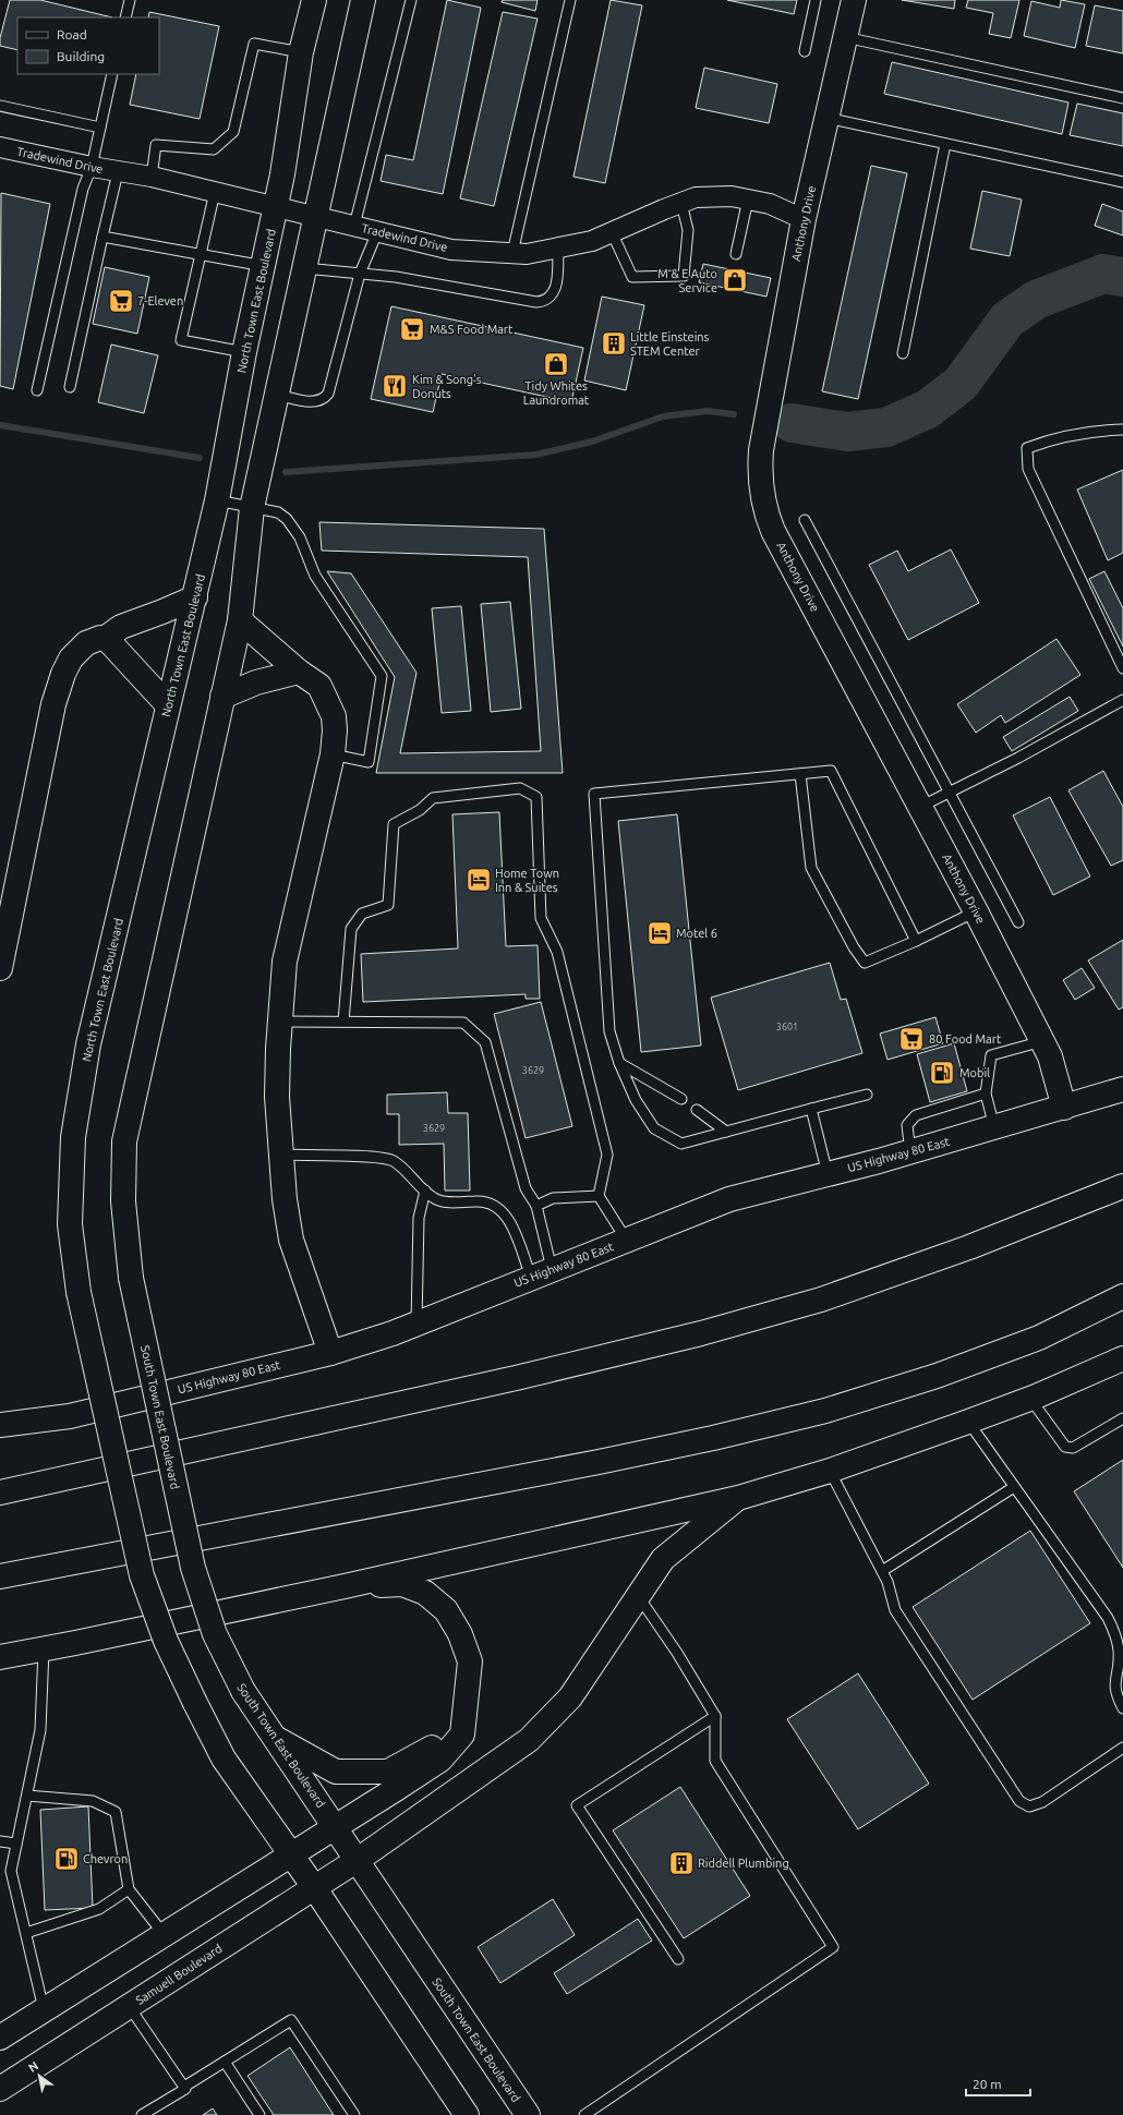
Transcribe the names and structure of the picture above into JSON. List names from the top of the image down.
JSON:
{
  "streets": {
    "main road": [
      "Anthony Drive",
      "North Town East Boulevard",
      "US Highway 80 East",
      "South Town East Boulevard",
      "Samuell Boulevard"
    ],
    "street": ["Tradewind Drive"]
  },
  "crossings": [
    ["Tradewind Drive", "Anthony Drive"],
    ["Tradewind Drive", "North Town East Boulevard"],
    ["Anthony Drive", "US Highway 80 East"],
    ["South Town East Boulevard", "Samuell Boulevard"]
  ],
  "places": {
    "shop": ["M & E Auto Service", "Tidy Whites Laundromat"],
    "supermarket": ["7-Eleven", "M&S Food Mart", "80 Food Mart"],
    "building": ["Little Einsteins STEM Center", "Riddell Plumbing"],
    "restaurant": ["Kim & Song's Donuts"],
    "hotel": ["Home Town Inn & Suites", "Motel 6"],
    "fuel station": ["Mobil", "Chevron"]
  },
  "house_numbers": ["3601", "3629", "3629"],
  "legend": ["Road", "Building"],
  "scale_bar": "20 m",
  "north": "top left"
}
